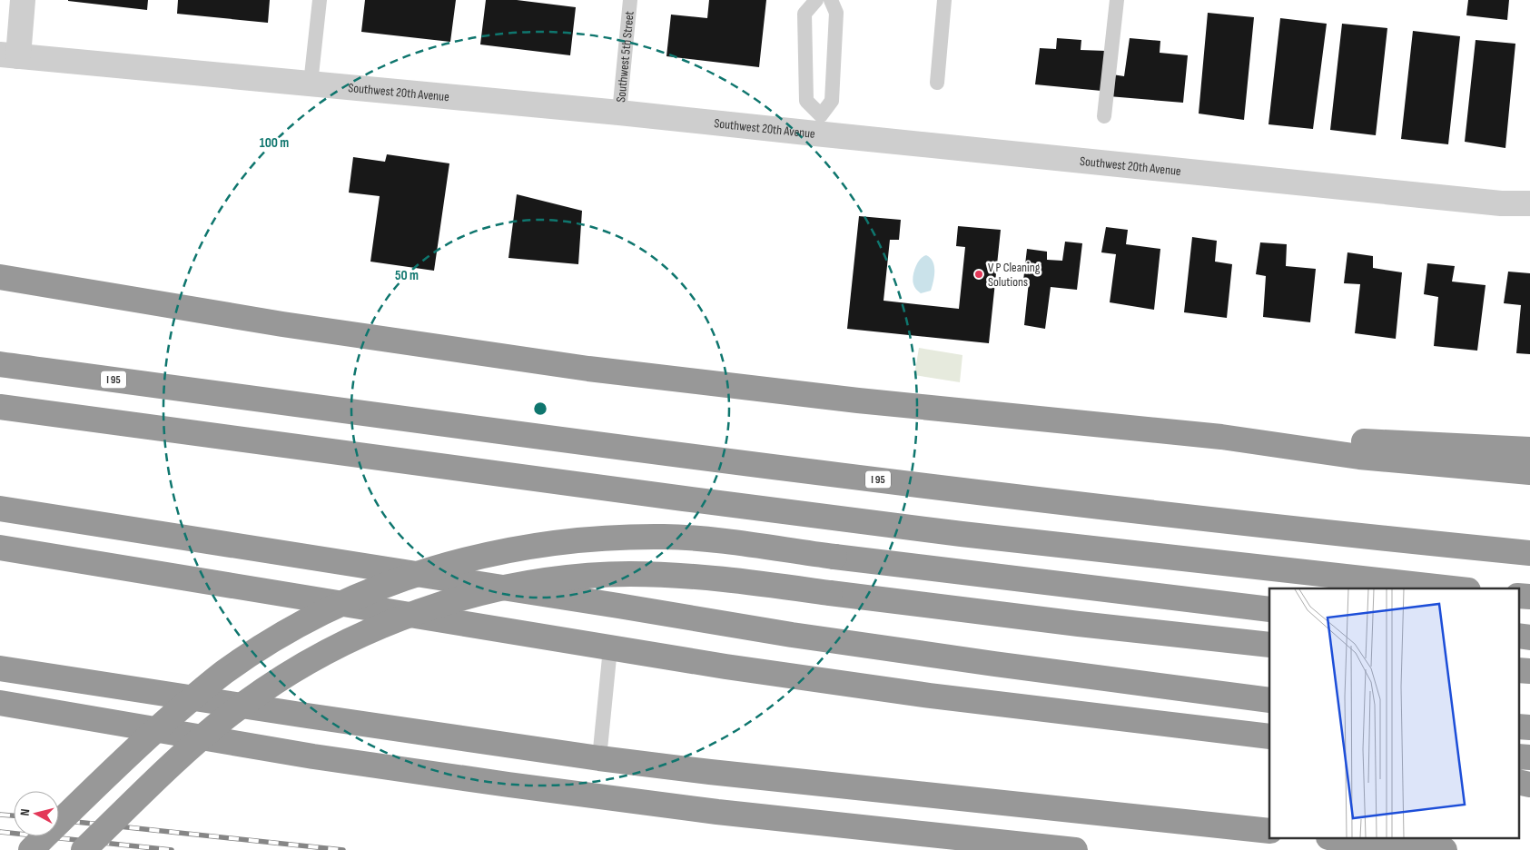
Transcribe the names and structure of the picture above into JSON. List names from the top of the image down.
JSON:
{
  "streets": {
    "highway": ["I 95"],
    "street": ["Southwest 20th Avenue"],
    "lane": ["Southwest 5th Street"]
  },
  "crossings": [
    ["Southwest 5th Street", "Southwest 20th Avenue"]
  ],
  "places": ["V P Cleaning Solutions"],
  "north": "left",
  "rings": ["100 m", "50 m"]
}
